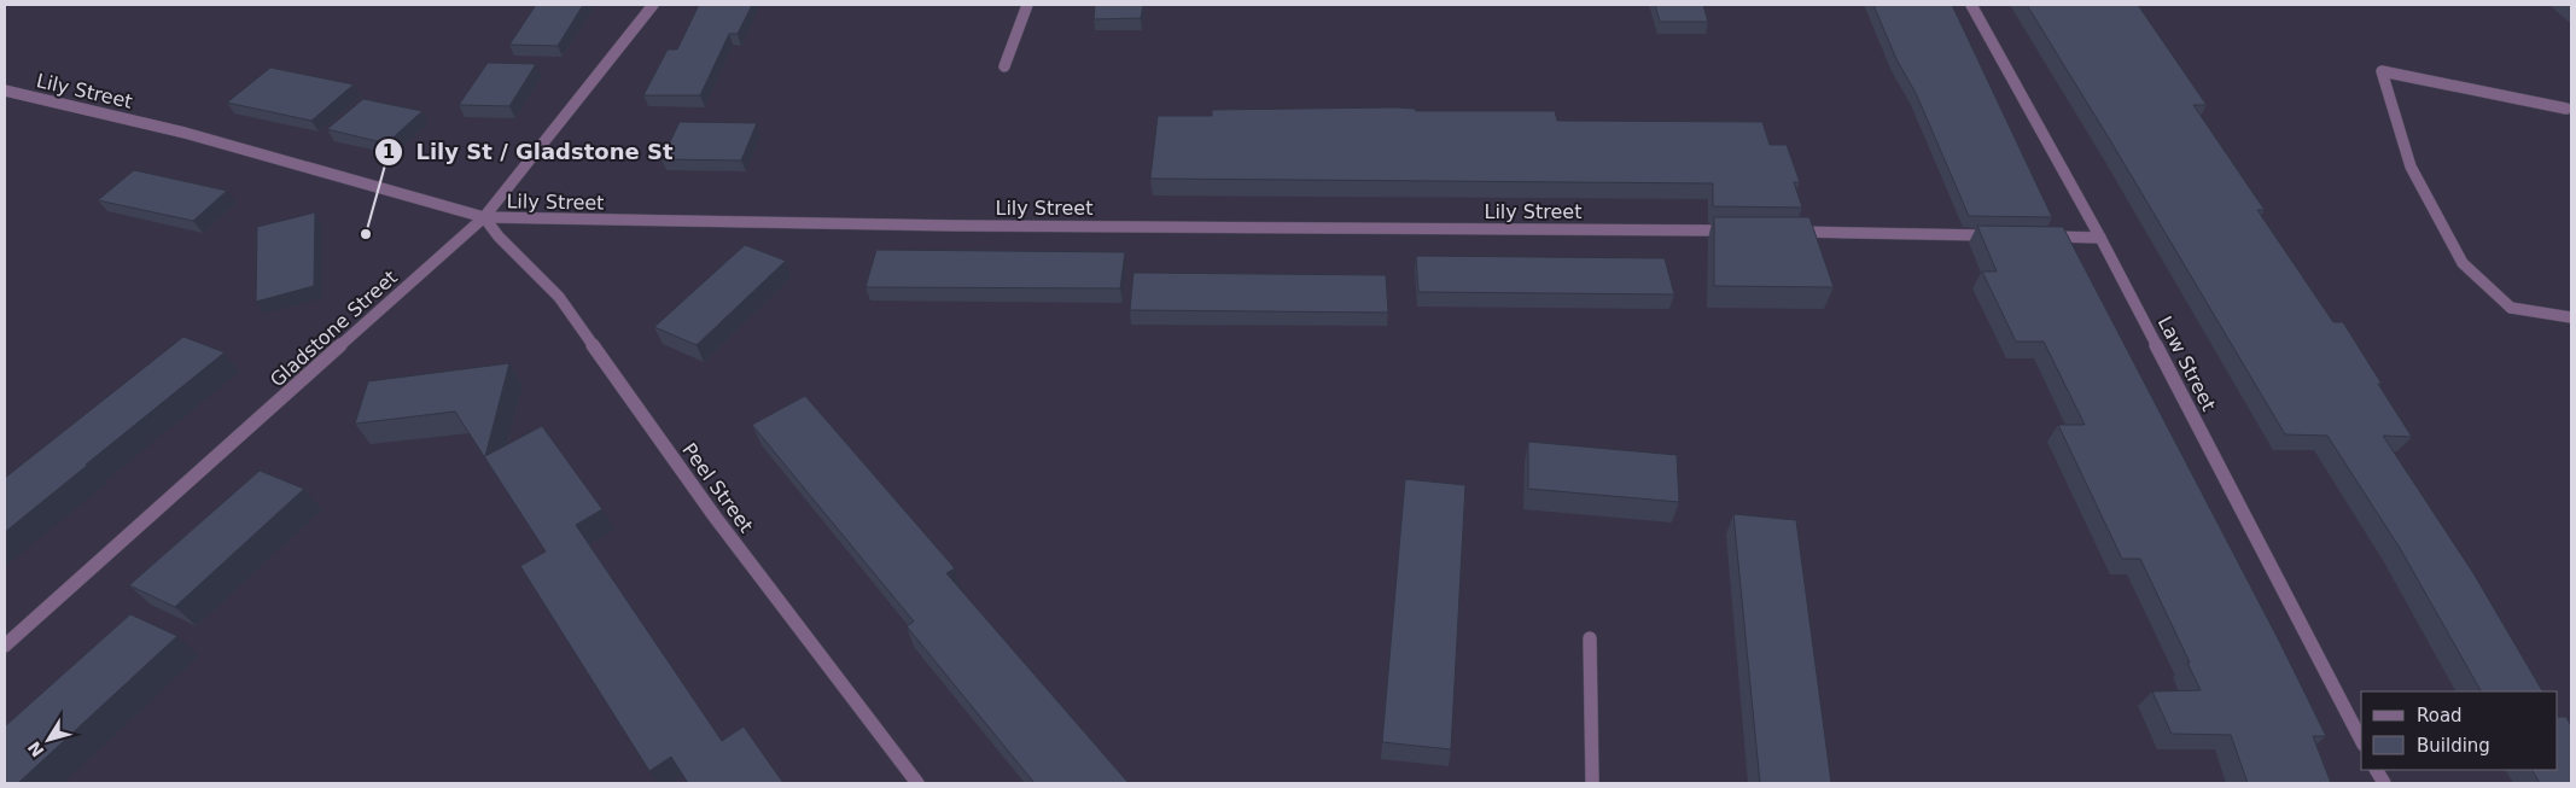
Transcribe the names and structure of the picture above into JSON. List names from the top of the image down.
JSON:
{
  "streets": {
    "street": [
      "Lily Street",
      "Gladstone Street",
      "Law Street",
      "Peel Street"
    ]
  },
  "crossings": [
    ["Lily Street", "Gladstone Street"],
    ["Lily Street", "Peel Street"],
    ["Gladstone Street", "Peel Street"]
  ],
  "places": ["Lily St / Gladstone St"],
  "legend": ["Road", "Building"],
  "north": "bottom left"
}
